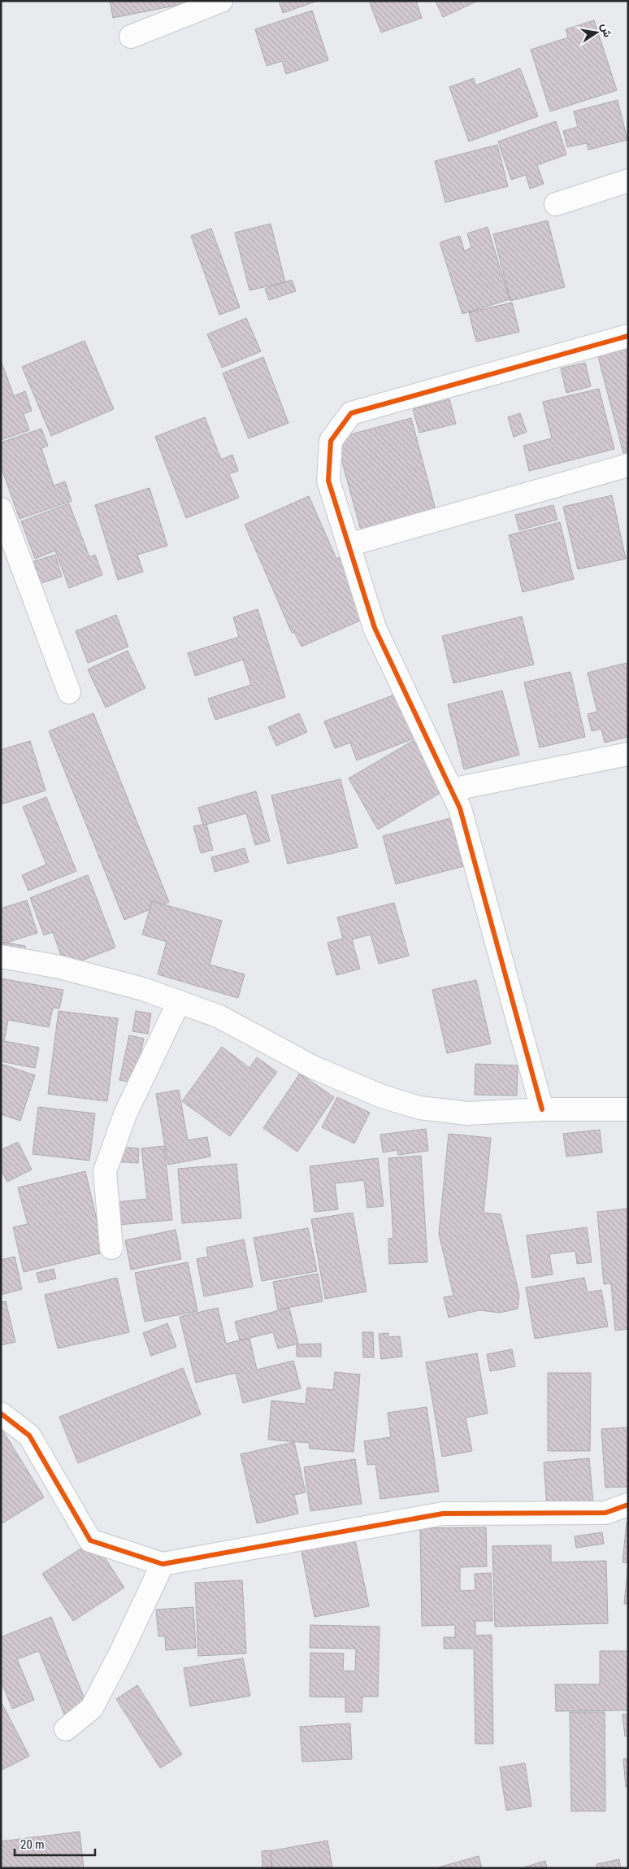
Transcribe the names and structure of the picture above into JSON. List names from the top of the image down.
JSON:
{
  "scale_bar": "20 m",
  "north": "right"
}
